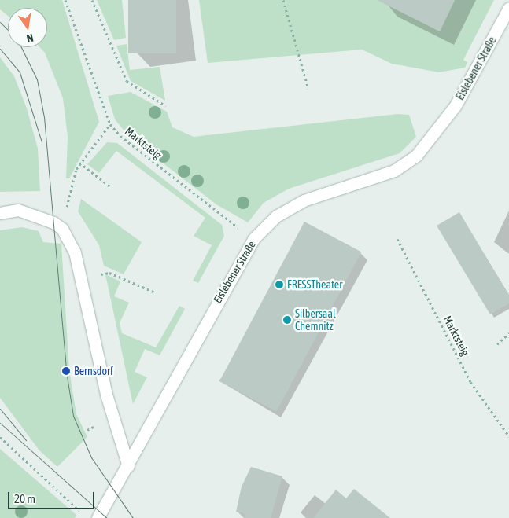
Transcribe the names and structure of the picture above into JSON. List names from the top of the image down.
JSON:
{
  "streets": {
    "street": ["Eislebener Straße"],
    "path": ["Marktsteig"]
  },
  "crossings": [
    ["Eislebener Straße", "Marktsteig"]
  ],
  "places": ["FRESSTheater", "Silbersaal Chemnitz", "Bernsdorf"],
  "scale_bar": "20 m",
  "north": "bottom"
}
